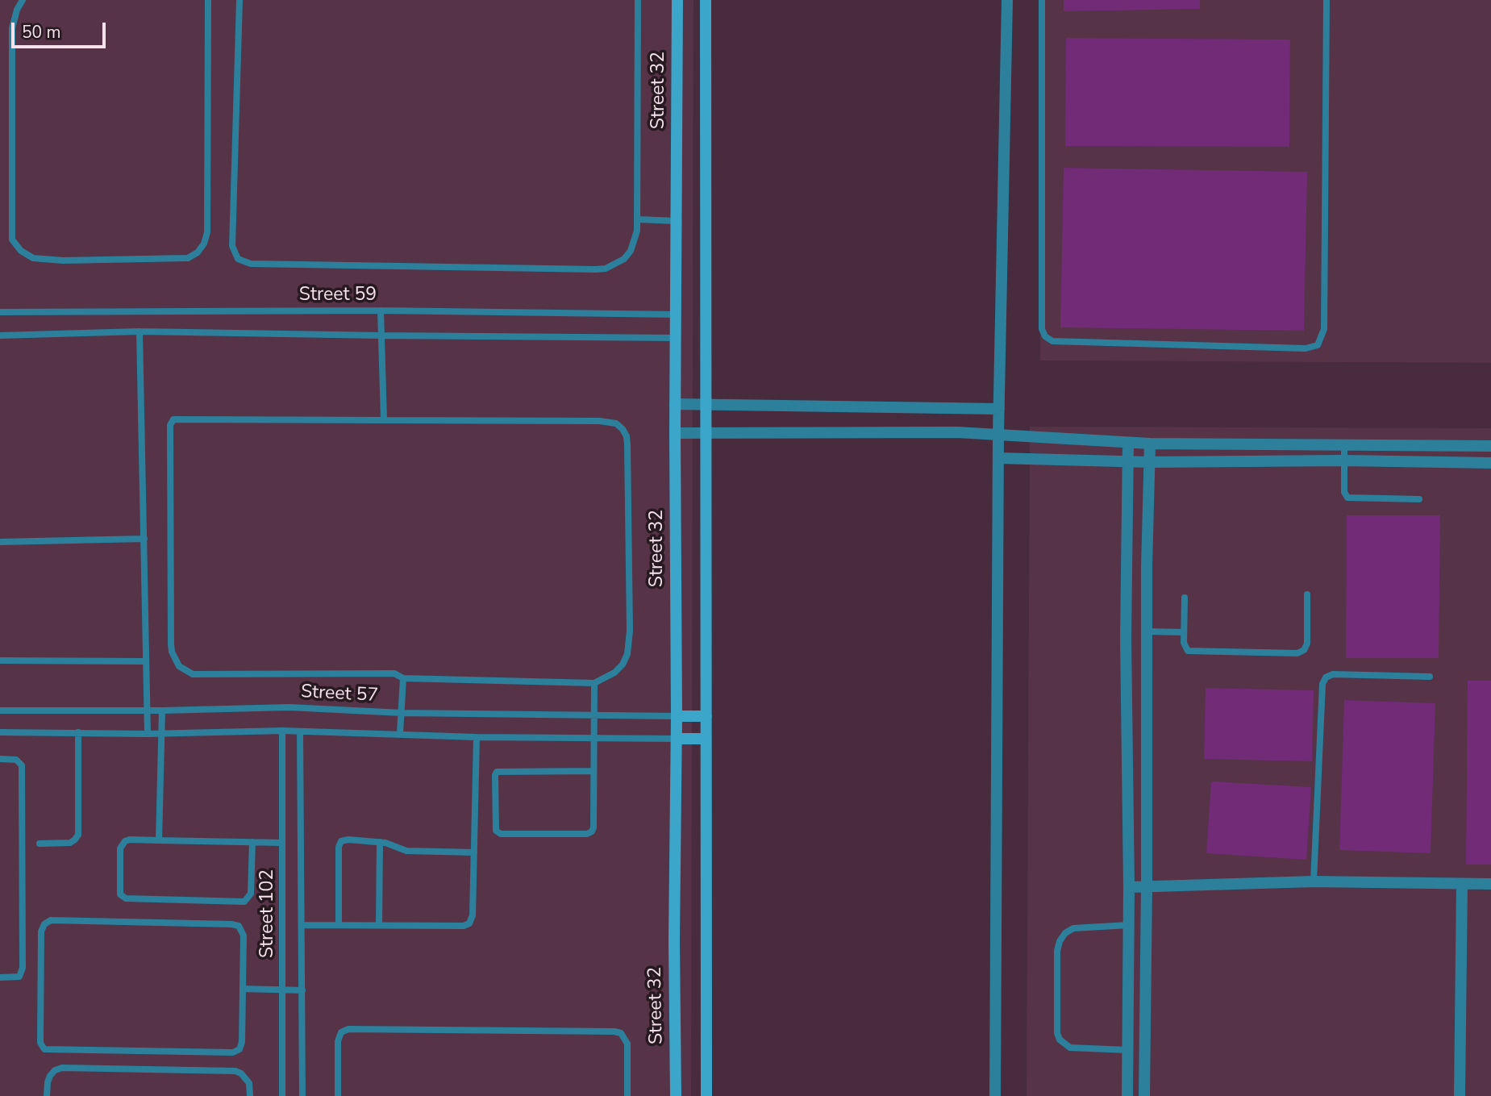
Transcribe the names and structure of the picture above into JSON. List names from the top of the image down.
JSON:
{
  "streets": {
    "main road": ["Street 32"],
    "lane": ["Street 59", "Street 57", "Street 102"]
  },
  "crossings": [
    ["Street 32", "Street 59"],
    ["Street 32", "Street 57"],
    ["Street 57", "Street 102"]
  ],
  "scale_bar": "50 m"
}
